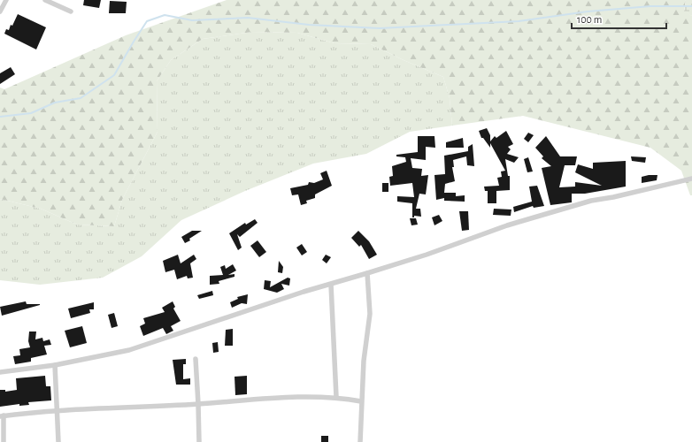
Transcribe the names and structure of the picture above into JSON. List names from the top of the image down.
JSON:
{
  "scale_bar": "100 m"
}
